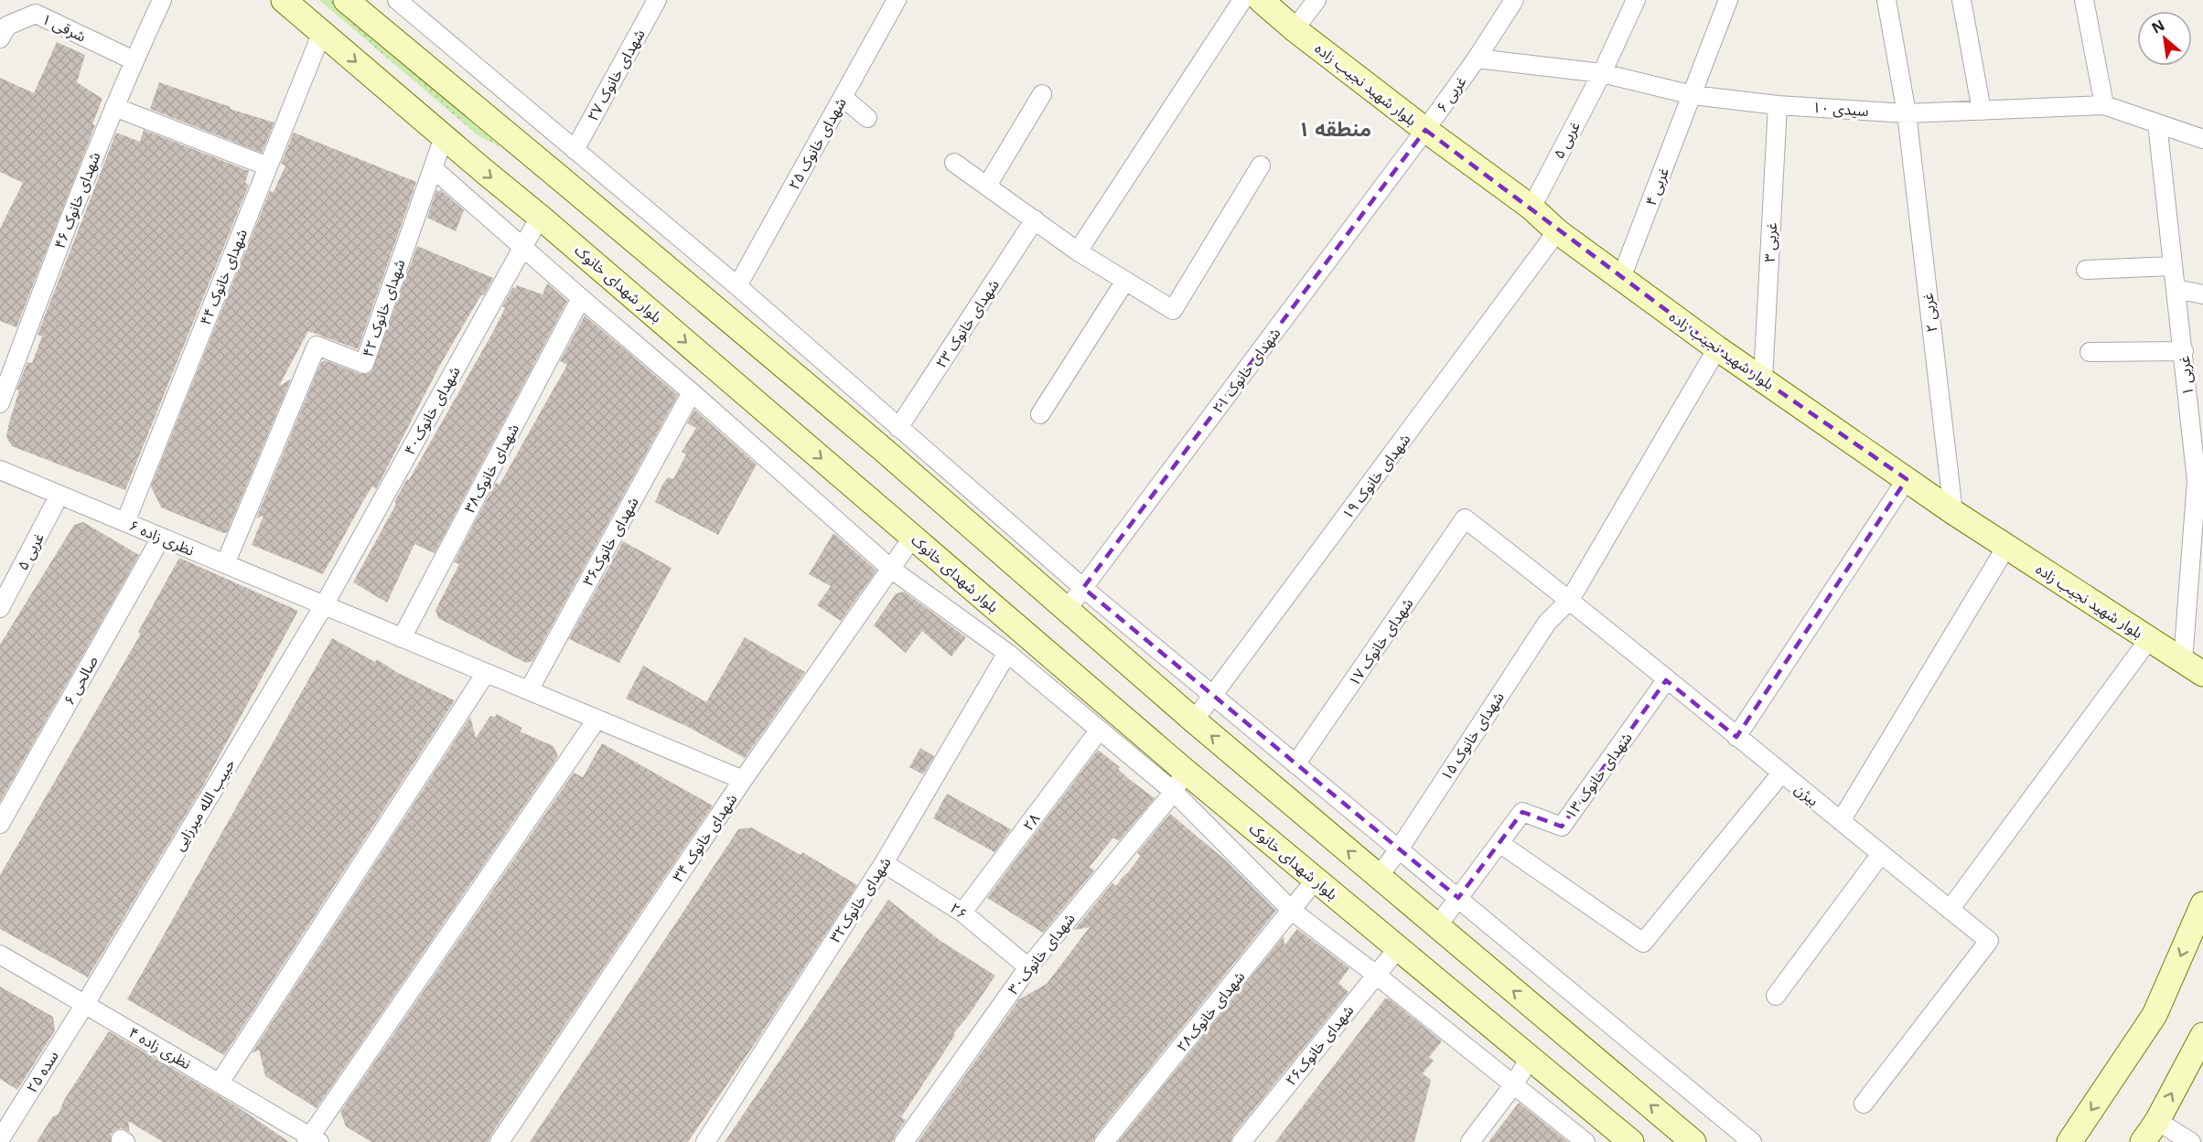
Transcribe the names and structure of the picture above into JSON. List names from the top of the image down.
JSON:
{
  "streets": {
    "main road": ["بلوار شهید نجیب زاده", "بلوار شهدای خانوک"],
    "street": [
      "شرقی ۱",
      "شهدای خانوک ۲۷",
      "غربی ۶",
      "سیدی ۱۰",
      "غربی ۵",
      "شهدای خانوک ۲۵",
      "غربی ۴",
      "۴۶ شهدای خانوک",
      "غربی ۳",
      "۴۴ شهدای خانوک",
      "شهدای خانوک ۴۲",
      "غربی ۲",
      "شهدای خانوک ۲۳",
      "شهدای خانوک ۲۱",
      "غربی ۱",
      "شهدای خانوک۴۰",
      "شهدای خانوک۳۸",
      "شهدای خانوک ۱۹",
      "نظری زاده ۶",
      "شهدای خانوک۳۶",
      "۵ غربی",
      "شهدای خانوک ۱۷",
      "۶ صالحی",
      "شهدای خانوک ۱۵",
      "شهدای خانوک ۱۳",
      "بیژن",
      "حبیب الله میرزایی",
      "۲۸",
      "۳۴ شهدای خانوک",
      "شهدای خانوک۳۲",
      "۲۶",
      "شهدای خانوک۳۰",
      "شهدای خانوک۲۸",
      "شهدای خانوک۲۶",
      "نظری زاده ۴",
      "سده ۲۵"
    ]
  },
  "crossings": [
    ["شرقی ۱", "۴۶ شهدای خانوک"],
    ["بلوار شهید نجیب زاده", "غربی ۶"],
    ["بلوار شهید نجیب زاده", "غربی ۵"],
    ["بلوار شهید نجیب زاده", "غربی ۴"],
    ["بلوار شهید نجیب زاده", "غربی ۳"],
    ["بلوار شهید نجیب زاده", "غربی ۲"],
    ["بلوار شهید نجیب زاده", "شهدای خانوک ۲۱"],
    ["بلوار شهید نجیب زاده", "غربی ۱"],
    ["بلوار شهید نجیب زاده", "شهدای خانوک ۱۹"],
    ["بلوار شهید نجیب زاده", "شهدای خانوک ۱۵"],
    ["غربی ۶", "سیدی ۱۰"],
    ["غربی ۶", "شهدای خانوک ۲۱"],
    ["سیدی ۱۰", "غربی ۵"],
    ["سیدی ۱۰", "غربی ۴"],
    ["سیدی ۱۰", "غربی ۳"],
    ["سیدی ۱۰", "غربی ۲"],
    ["سیدی ۱۰", "غربی ۱"],
    ["۴۴ شهدای خانوک", "بلوار شهدای خانوک"],
    ["۴۴ شهدای خانوک", "نظری زاده ۶"],
    ["بلوار شهدای خانوک", "شهدای خانوک ۴۲"],
    ["بلوار شهدای خانوک", "شهدای خانوک۴۰"],
    ["بلوار شهدای خانوک", "۳۴ شهدای خانوک"],
    ["بلوار شهدای خانوک", "شهدای خانوک۳۰"],
    ["بلوار شهدای خانوک", "شهدای خانوک۲۸"],
    ["بلوار شهدای خانوک", "شهدای خانوک۲۶"],
    ["شهدای خانوک ۴۲", "نظری زاده ۶"],
    ["شهدای خانوک۴۰", "نظری زاده ۶"],
    ["شهدای خانوک۴۰", "حبیب الله میرزایی"],
    ["شهدای خانوک۳۸", "نظری زاده ۶"],
    ["نظری زاده ۶", "شهدای خانوک۳۶"],
    ["نظری زاده ۶", "۵ غربی"],
    ["نظری زاده ۶", "۶ صالحی"],
    ["نظری زاده ۶", "حبیب الله میرزایی"],
    ["نظری زاده ۶", "۳۴ شهدای خانوک"],
    ["شهدای خانوک ۱۷", "بیژن"],
    ["شهدای خانوک ۱۵", "بیژن"],
    ["شهدای خانوک ۱۳", "بیژن"],
    ["حبیب الله میرزایی", "نظری زاده ۴"],
    ["حبیب الله میرزایی", "سده ۲۵"],
    ["۲۸", "۲۶"],
    ["شهدای خانوک۳۲", "۲۶"],
    ["۲۶", "شهدای خانوک۳۰"],
    ["نظری زاده ۴", "سده ۲۵"]
  ],
  "districts": ["منطقه ۱"],
  "north": "top left"
}
